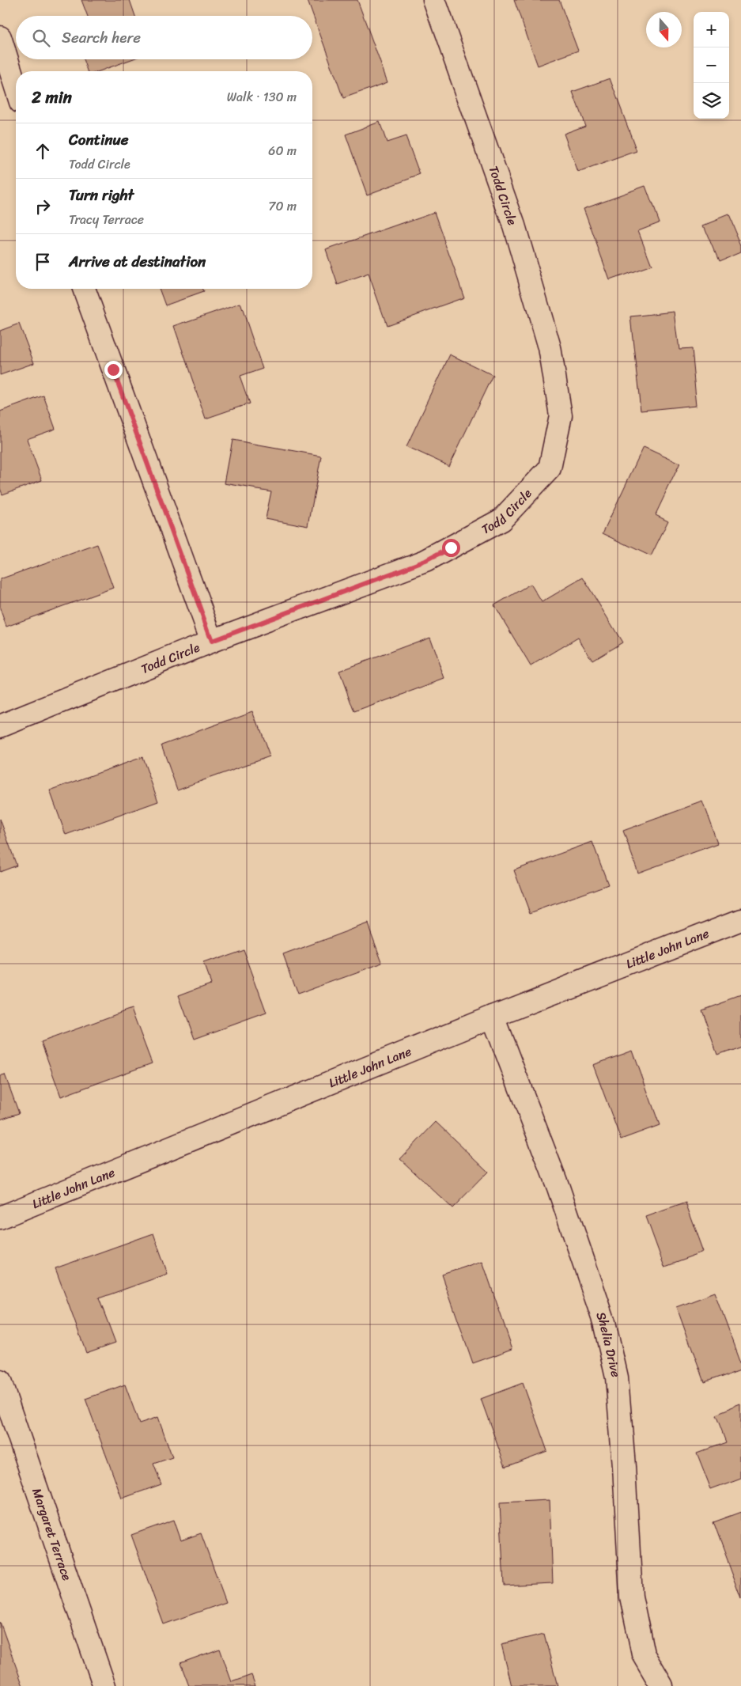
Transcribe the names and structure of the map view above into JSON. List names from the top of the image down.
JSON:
{
  "streets": {
    "street": [
      "Todd Circle",
      "Little John Lane",
      "Shelia Drive",
      "Margaret Terrace"
    ]
  },
  "crossings": [
    ["Little John Lane", "Shelia Drive"]
  ],
  "north": "bottom",
  "page": {
    "map_buttons": ["+", "−"],
    "search": "Search here",
    "heading": ["2 min", "Walk · 130 m"],
    "list": [
      ["Continue", "Todd Circle", "60 m"],
      ["Turn right", "Tracy Terrace", "70 m"],
      "Arrive at destination"
    ]
  }
}
